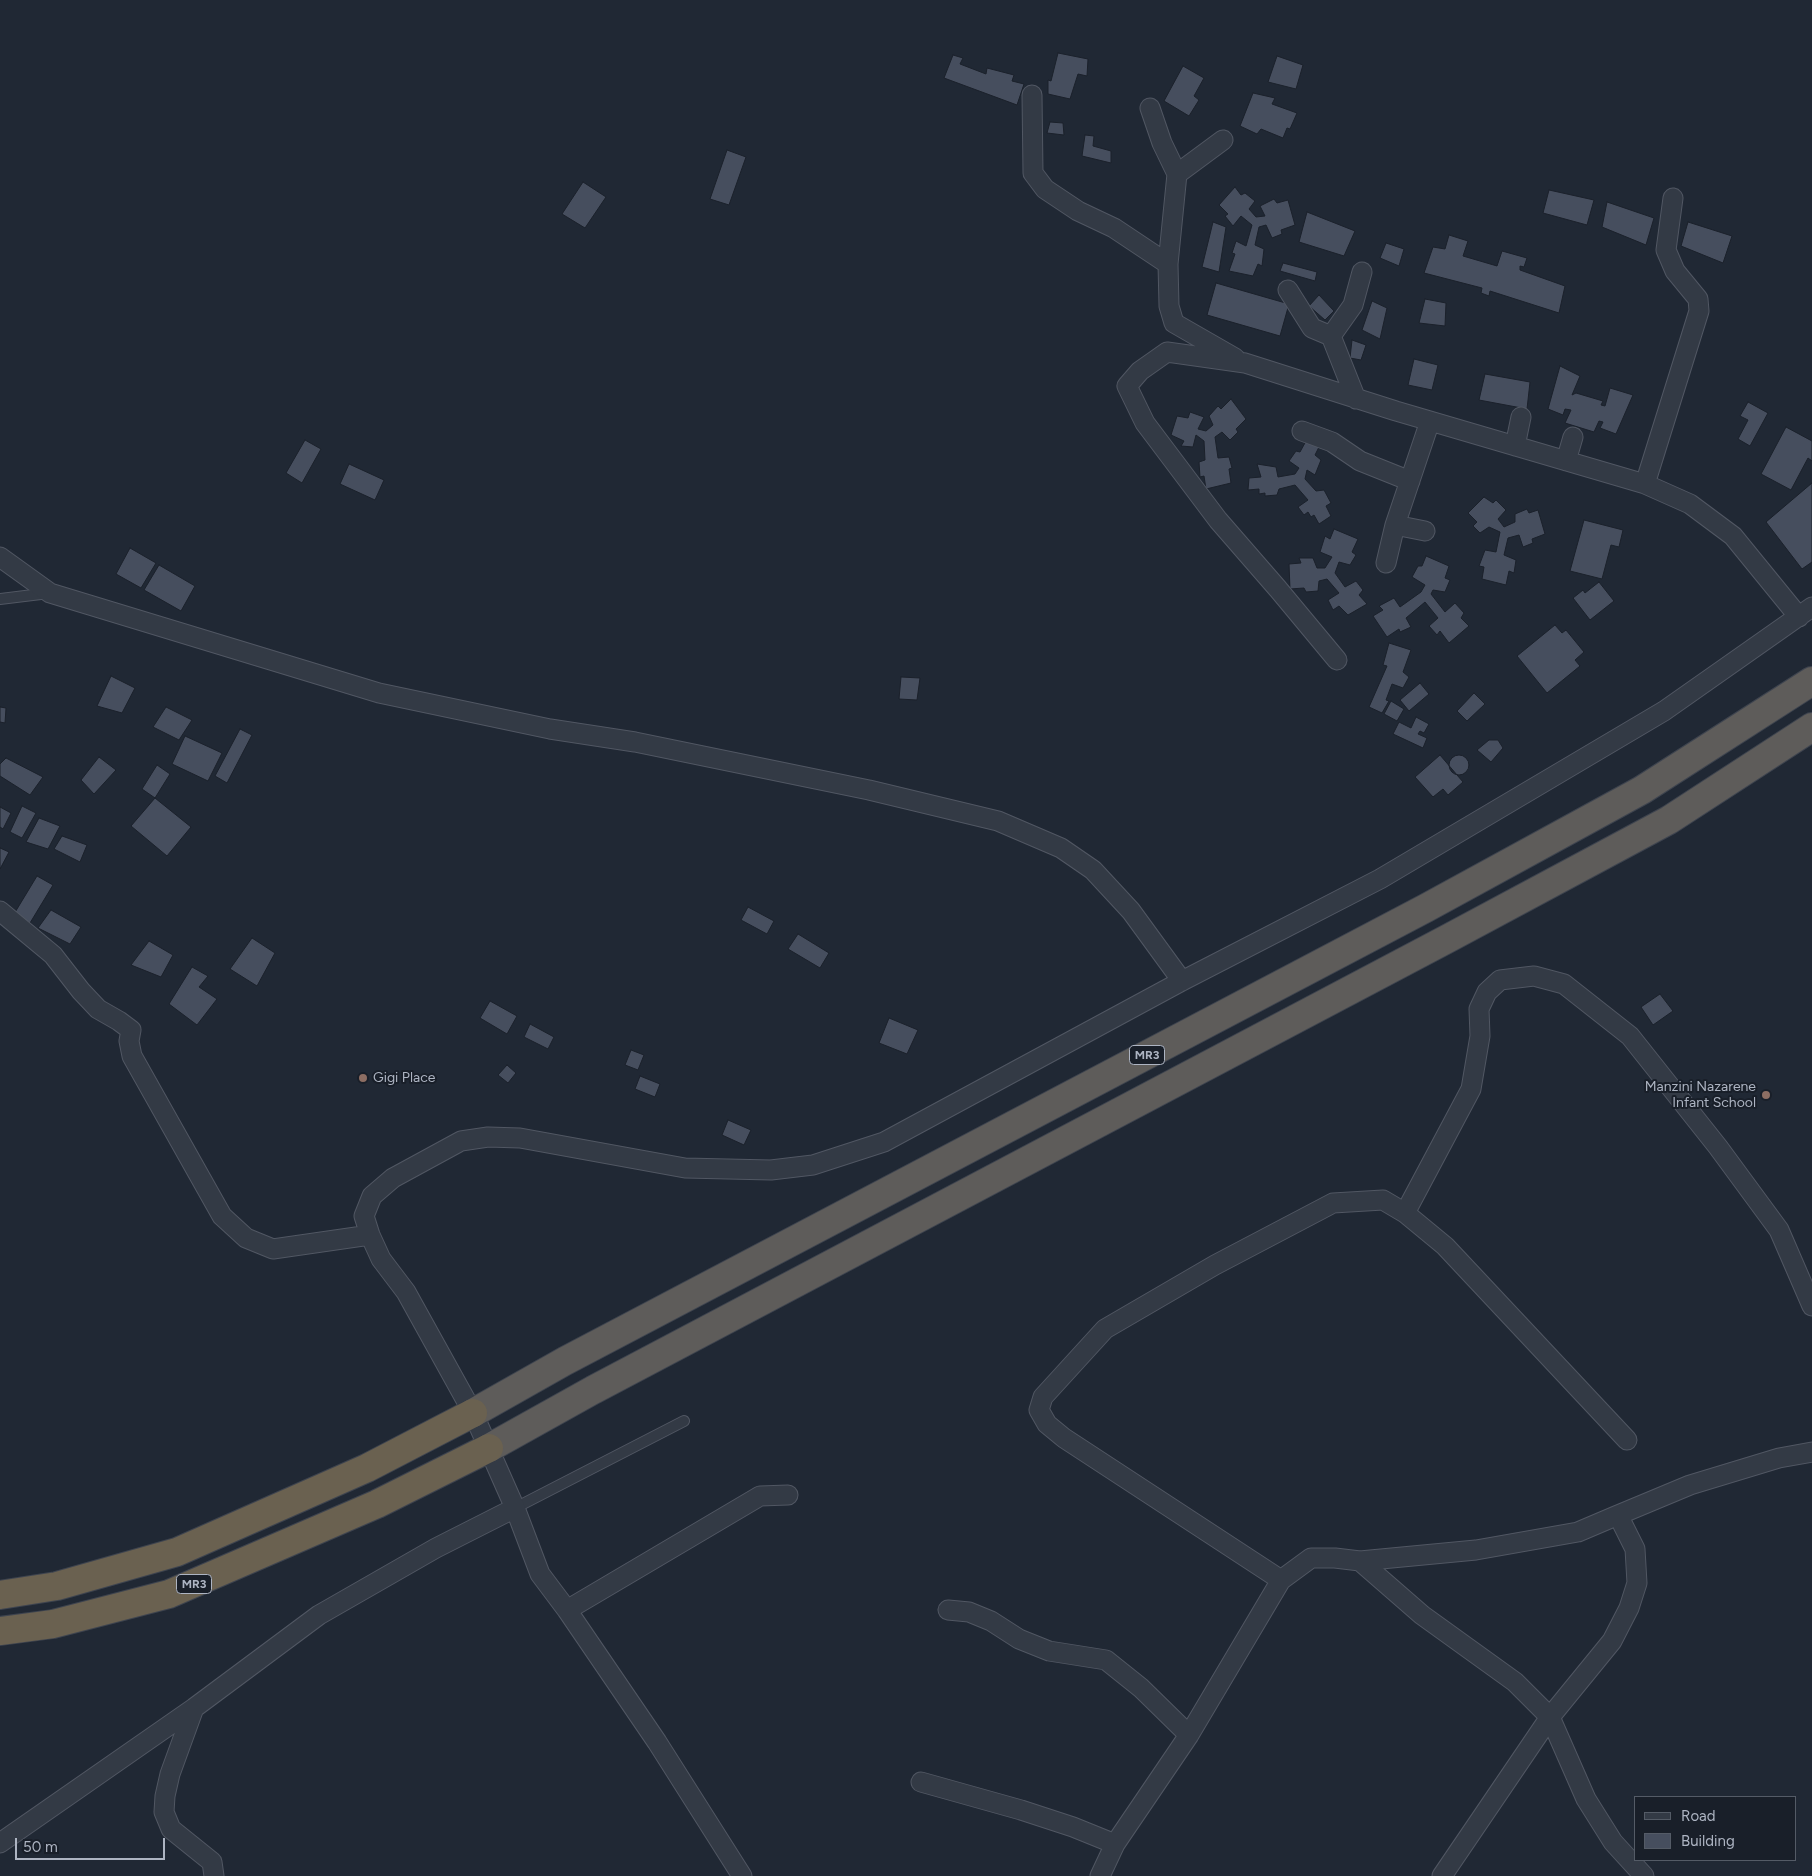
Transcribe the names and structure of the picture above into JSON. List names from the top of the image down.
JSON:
{
  "streets": {
    "highway": ["MR3"]
  },
  "places": ["Gigi Place", "Manzini Nazarene Infant School"],
  "legend": ["Road", "Building"],
  "scale_bar": "50 m"
}
